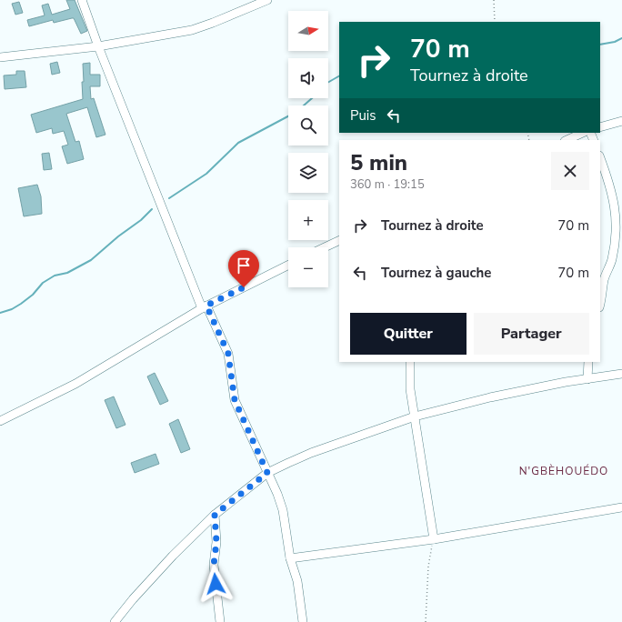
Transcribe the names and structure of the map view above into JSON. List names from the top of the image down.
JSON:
{
  "districts": ["N'GBÈHOUÉDO"],
  "north": "right",
  "page": {
    "map_buttons": ["+", "−"],
    "turn": ["70 m", "Tournez à droite"],
    "then": "Puis",
    "heading": ["5 min", "360 m · 19:15"],
    "list": [
      {
        "name": "Tournez à droite",
        "value": "70 m"
      },
      {
        "name": "Tournez à gauche",
        "value": "70 m"
      }
    ],
    "buttons": ["Quitter", "Partager"]
  }
}
